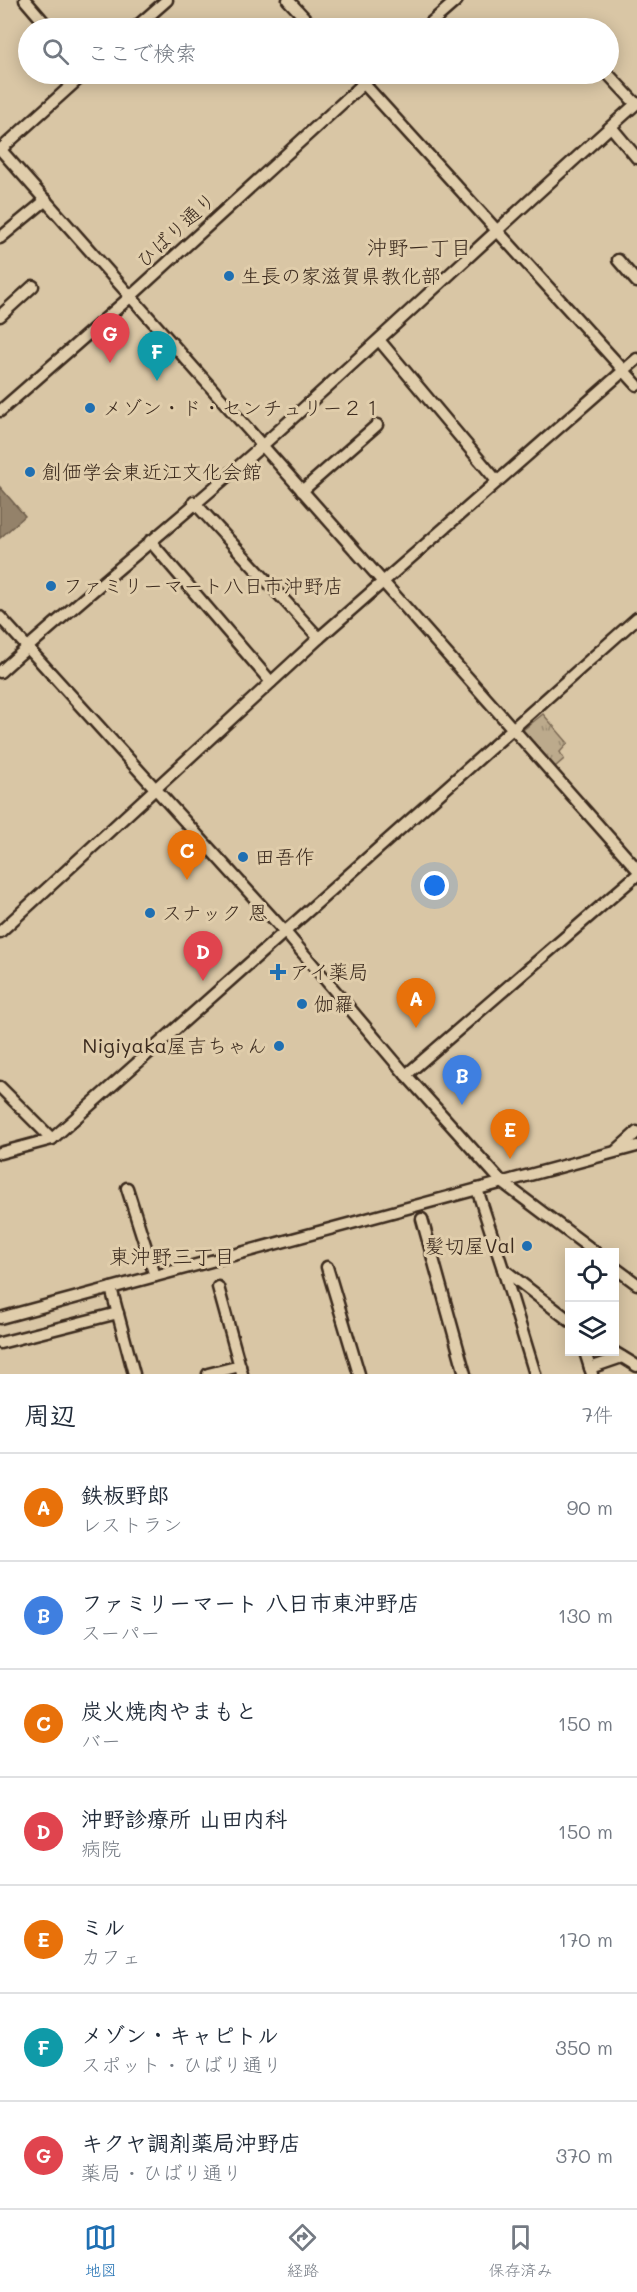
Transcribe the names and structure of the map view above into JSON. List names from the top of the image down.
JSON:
{
  "streets": {
    "street": ["ひばり通り"]
  },
  "districts": ["沖野一丁目", "東沖野三丁目"],
  "places": {
    "other": [
      "生長の家滋賀県教化部",
      "メゾン・ド・センチュリー２１",
      "創価学会東近江文化会館",
      "ファミリーマート八日市沖野店",
      "田吾作",
      "スナック 恩",
      "伽羅",
      "Nigiyaka屋吉ちゃん",
      "髪切屋Val"
    ],
    "health": ["アイ薬局"]
  },
  "page": {
    "search": "ここで検索",
    "pins": [
      "G",
      "F",
      "C",
      "D",
      "A",
      "B",
      "E"
    ],
    "heading": ["周辺", "7件"],
    "list": [
      {
        "mark": "A",
        "name": "鉄板野郎",
        "note": "レストラン",
        "value": "90 m"
      },
      {
        "mark": "B",
        "name": "ファミリーマート 八日市東沖野店",
        "note": "スーパー",
        "value": "130 m"
      },
      {
        "mark": "C",
        "name": "炭火焼肉やまもと",
        "note": "バー",
        "value": "150 m"
      },
      {
        "mark": "D",
        "name": "沖野診療所 山田内科",
        "note": "病院",
        "value": "150 m"
      },
      {
        "mark": "E",
        "name": "ミル",
        "note": "カフェ",
        "value": "170 m"
      },
      {
        "mark": "F",
        "name": "メゾン・キャピトル",
        "note": "スポット · ひばり通り",
        "value": "350 m"
      },
      {
        "mark": "G",
        "name": "キクヤ調剤薬局沖野店",
        "note": "薬局 · ひばり通り",
        "value": "370 m"
      }
    ],
    "nav": ["地図", "経路", "保存済み"]
  }
}
